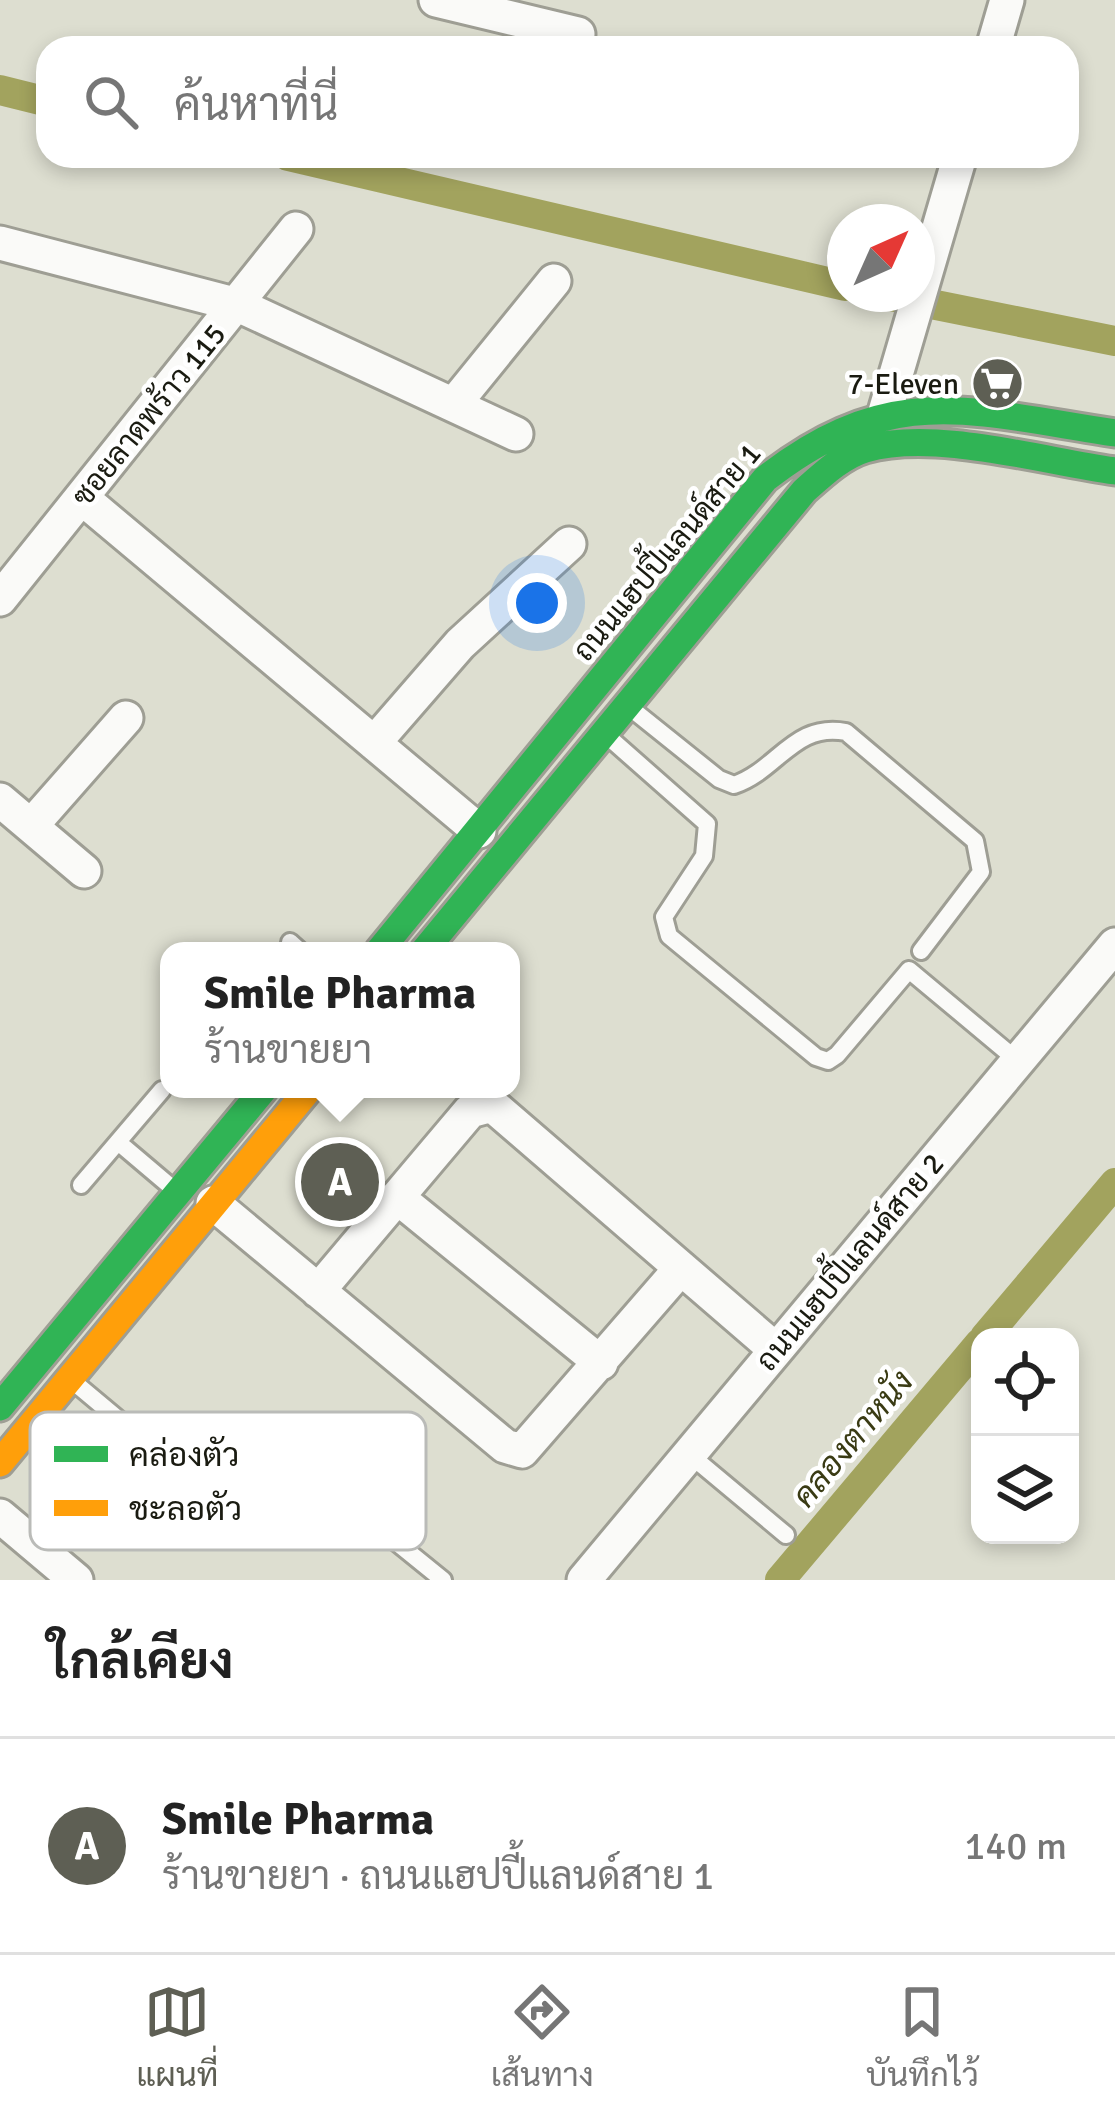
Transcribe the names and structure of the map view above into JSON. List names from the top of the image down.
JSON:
{
  "streets": {
    "street": ["ซอยลาดพร้าว 115", "ถนนแฮปปี้แลนด์สาย 1", "ถนนแฮปปี้แลนด์สาย 2"]
  },
  "water": ["คลองตาหนัง"],
  "places": {
    "supermarket": ["7-Eleven"]
  },
  "legend": ["คล่องตัว", "ชะลอตัว"],
  "north": "top right",
  "page": {
    "search": "ค้นหาที่นี่",
    "popup": ["Smile Pharma", "ร้านขายยา"],
    "pins": "A",
    "heading": "ใกล้เคียง",
    "list": [
      {
        "mark": "A",
        "name": "Smile Pharma",
        "note": "ร้านขายยา · ถนนแฮปปี้แลนด์สาย 1",
        "value": "140 m"
      }
    ],
    "nav": ["แผนที่", "เส้นทาง", "บันทึกไว้"]
  }
}
